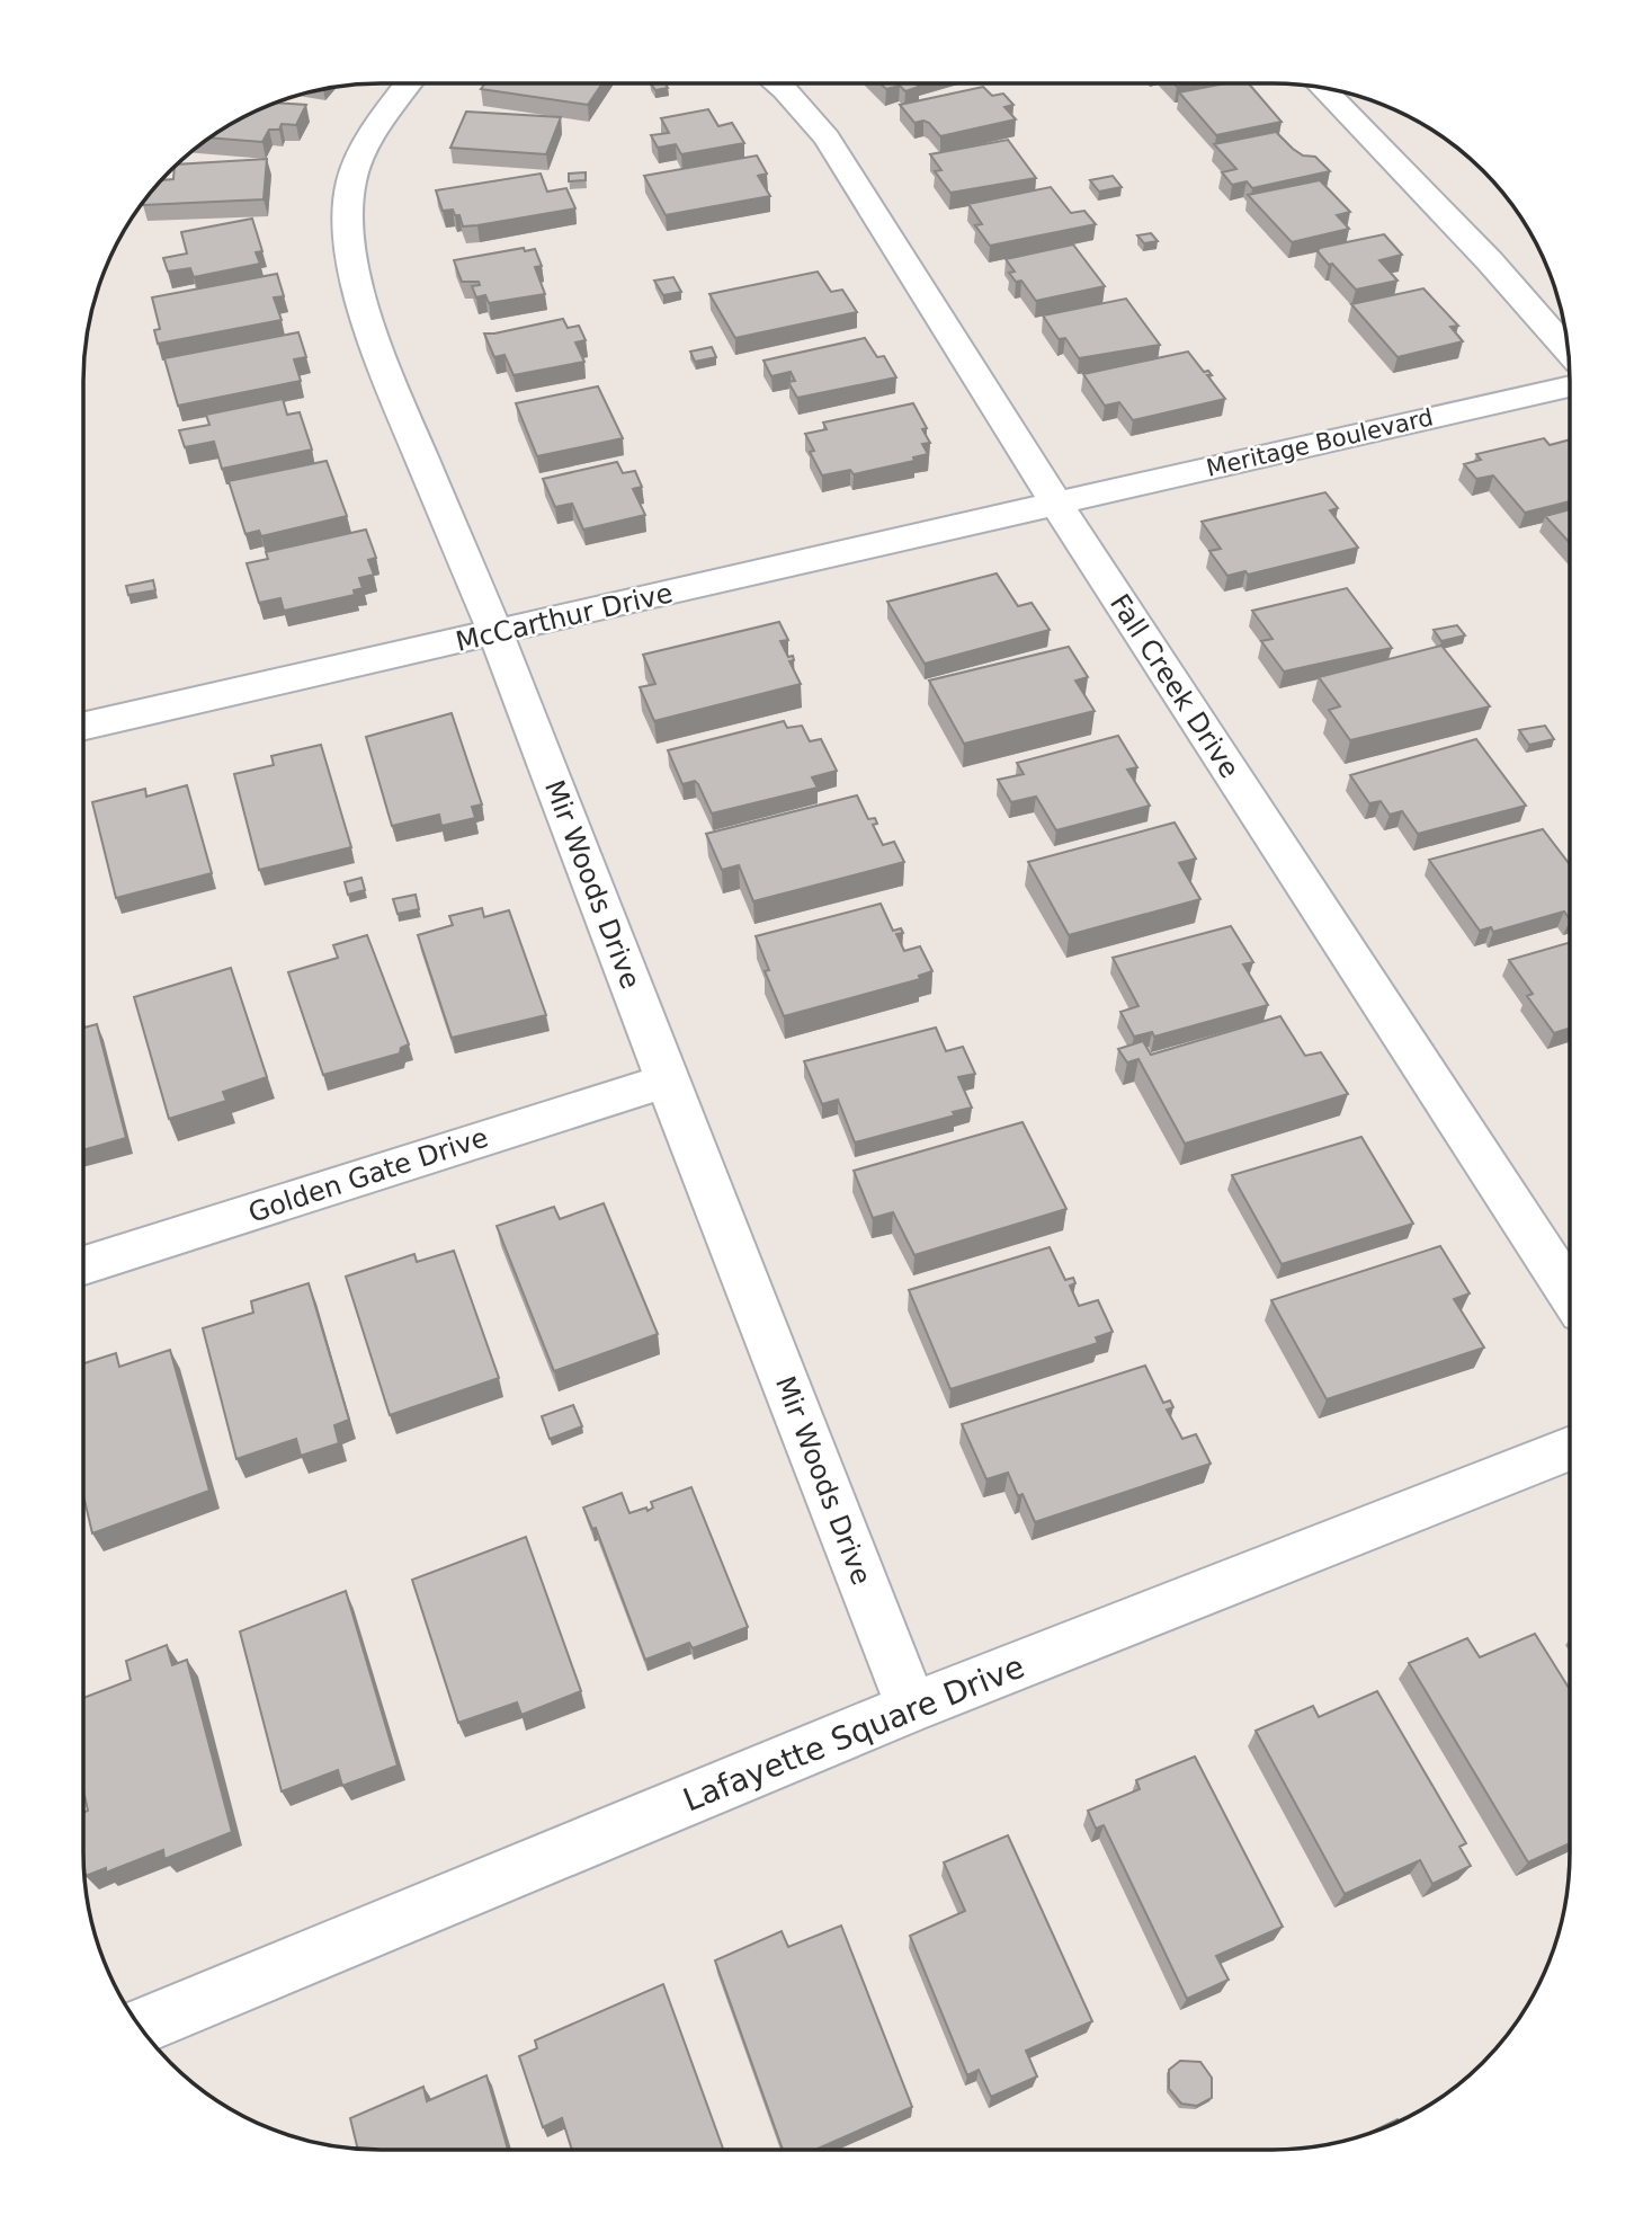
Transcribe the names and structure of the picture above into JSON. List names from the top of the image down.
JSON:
{
  "streets": {
    "street": [
      "Meritage Boulevard",
      "McCarthur Drive",
      "Fall Creek Drive",
      "Mir Woods Drive",
      "Golden Gate Drive",
      "Lafayette Square Drive"
    ]
  },
  "crossings": [
    ["Meritage Boulevard", "McCarthur Drive"],
    ["Meritage Boulevard", "Fall Creek Drive"],
    ["McCarthur Drive", "Fall Creek Drive"],
    ["McCarthur Drive", "Mir Woods Drive"],
    ["Mir Woods Drive", "Golden Gate Drive"],
    ["Mir Woods Drive", "Lafayette Square Drive"]
  ]
}
